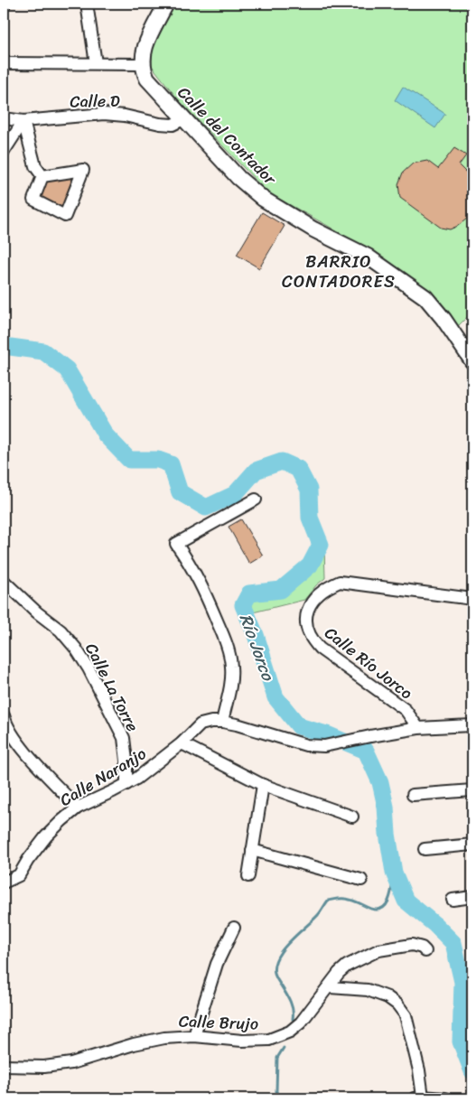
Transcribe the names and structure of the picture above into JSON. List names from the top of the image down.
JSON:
{
  "streets": {
    "street": [
      "Calle D",
      "Calle del Contador",
      "Calle Río Jorco",
      "Calle La Torre",
      "Calle Naranjo",
      "Calle Brujo"
    ]
  },
  "crossings": [
    ["Calle D", "Calle del Contador"],
    ["Calle Río Jorco", "Calle Naranjo"],
    ["Calle La Torre", "Calle Naranjo"]
  ],
  "districts": ["BARRIO CONTADORES"],
  "water": ["Río Jorco"]
}
